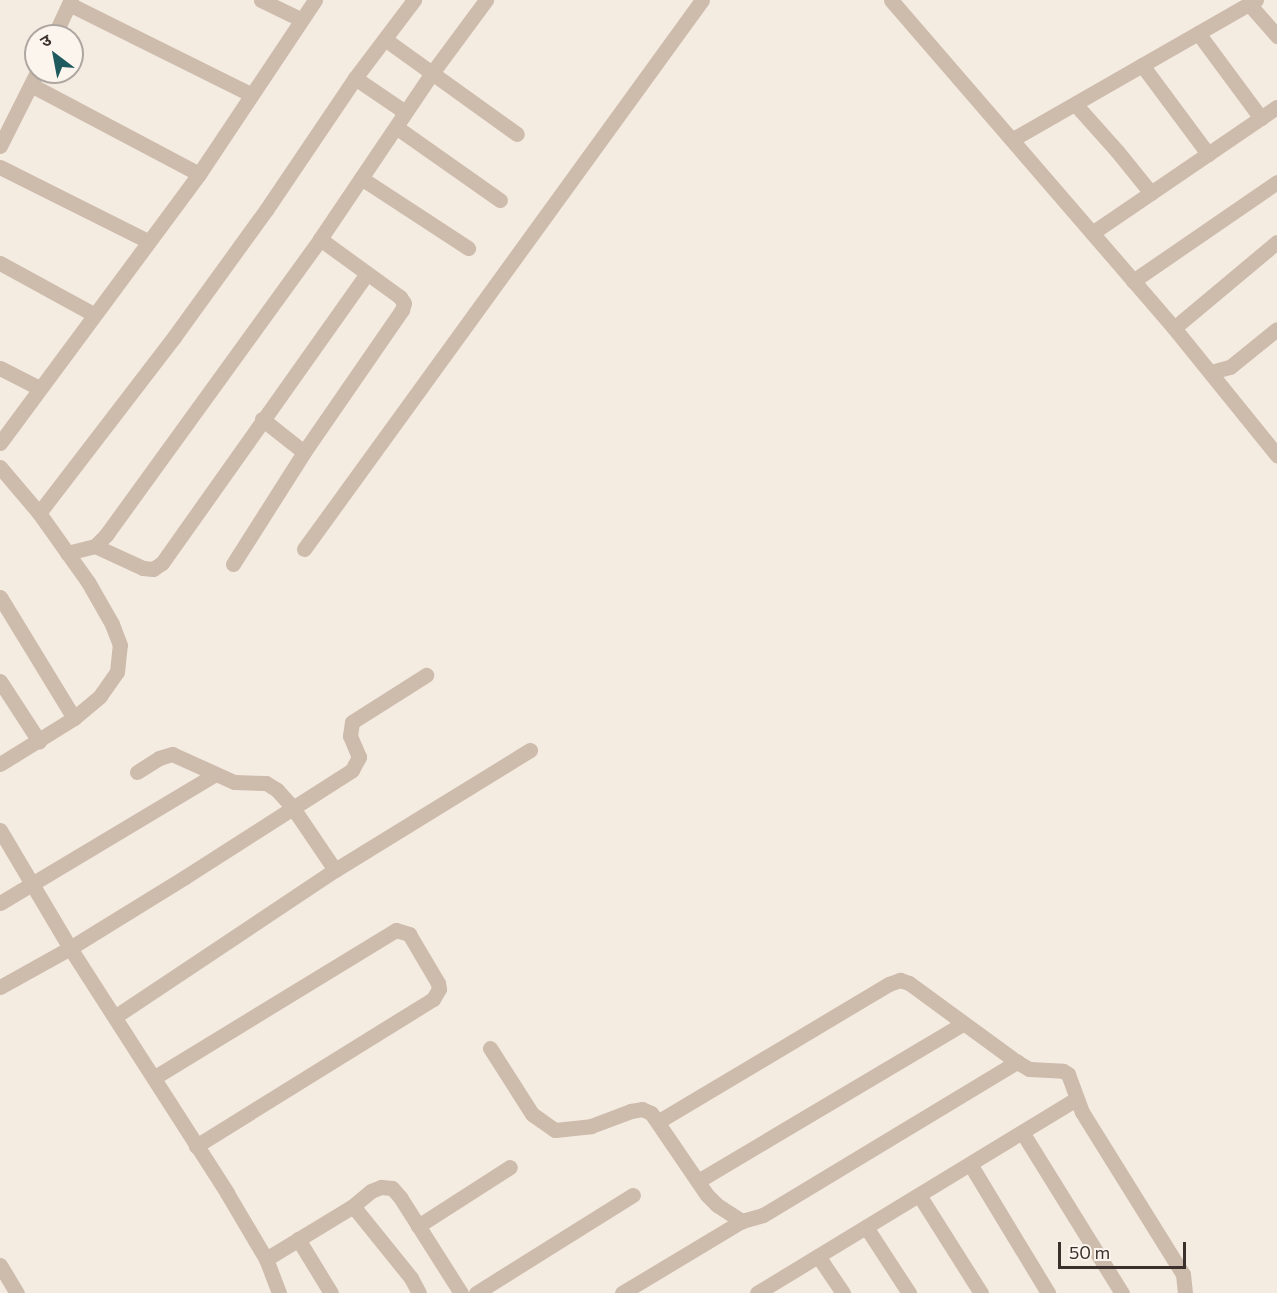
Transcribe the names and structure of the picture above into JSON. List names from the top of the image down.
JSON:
{
  "scale_bar": "50 m",
  "north": "top left"
}
